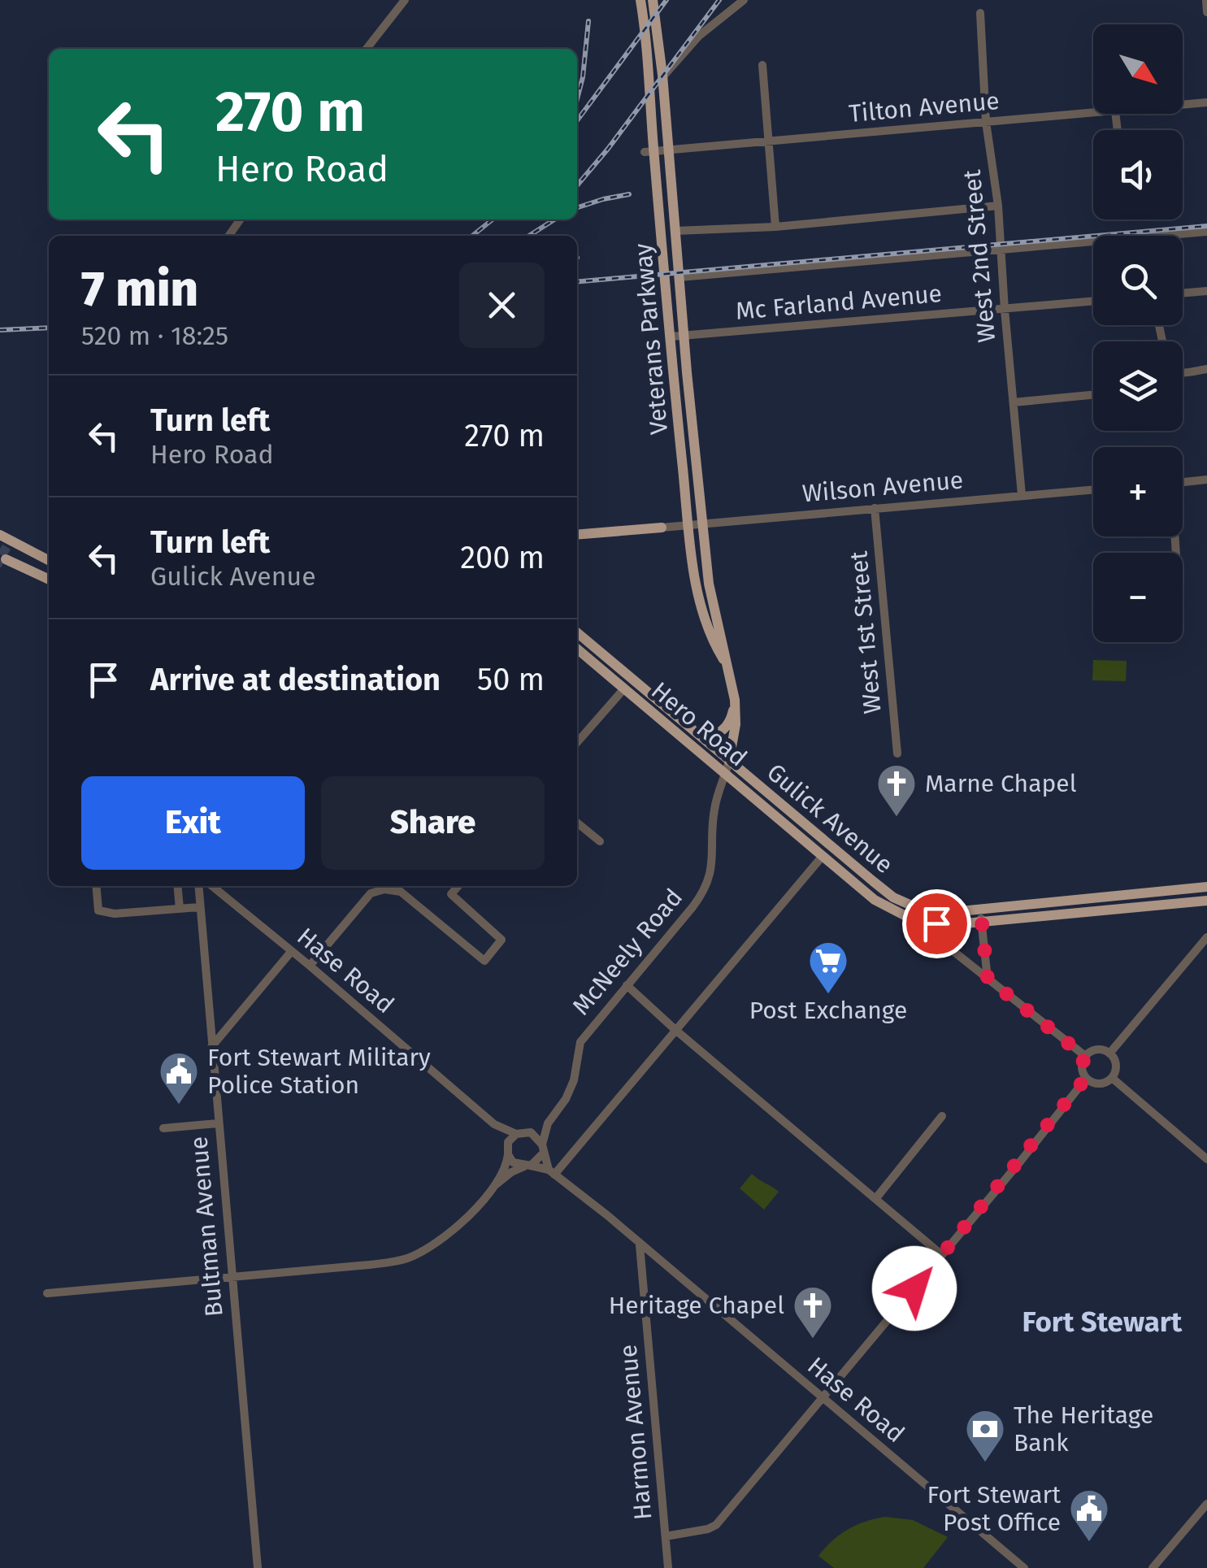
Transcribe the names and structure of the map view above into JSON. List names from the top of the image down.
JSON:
{
  "streets": {
    "main road": ["Veterans Parkway", "Hero Road", "Gulick Avenue"],
    "street": [
      "Tilton Avenue",
      "West 2nd Street",
      "Mc Farland Avenue",
      "Wilson Avenue",
      "West 1st Street",
      "McNeely Road",
      "Hase Road",
      "Bultman Avenue",
      "Harmon Avenue"
    ]
  },
  "crossings": [
    ["Tilton Avenue", "West 2nd Street"],
    ["Tilton Avenue", "Veterans Parkway"],
    ["West 2nd Street", "Mc Farland Avenue"],
    ["West 2nd Street", "Wilson Avenue"],
    ["Mc Farland Avenue", "Veterans Parkway"],
    ["Veterans Parkway", "Wilson Avenue"],
    ["Wilson Avenue", "West 1st Street"],
    ["Hero Road", "Gulick Avenue"],
    ["Hero Road", "McNeely Road"],
    ["Gulick Avenue", "McNeely Road"],
    ["Hase Road", "Harmon Avenue"]
  ],
  "districts": ["Fort Stewart"],
  "places": {
    "church": ["Marne Chapel", "Heritage Chapel"],
    "supermarket": ["Post Exchange"],
    "public building": ["Fort Stewart Military Police Station", "Fort Stewart Post Office"],
    "bank": ["The Heritage Bank"]
  },
  "north": "bottom right",
  "page": {
    "map_buttons": ["+", "−"],
    "turn": ["270 m", "Hero Road"],
    "heading": ["7 min", "520 m · 18:25"],
    "list": [
      {
        "name": "Turn left",
        "note": "Hero Road",
        "value": "270 m"
      },
      {
        "name": "Turn left",
        "note": "Gulick Avenue",
        "value": "200 m"
      },
      {
        "name": "Arrive at destination",
        "value": "50 m"
      }
    ],
    "buttons": ["Exit", "Share"]
  }
}
